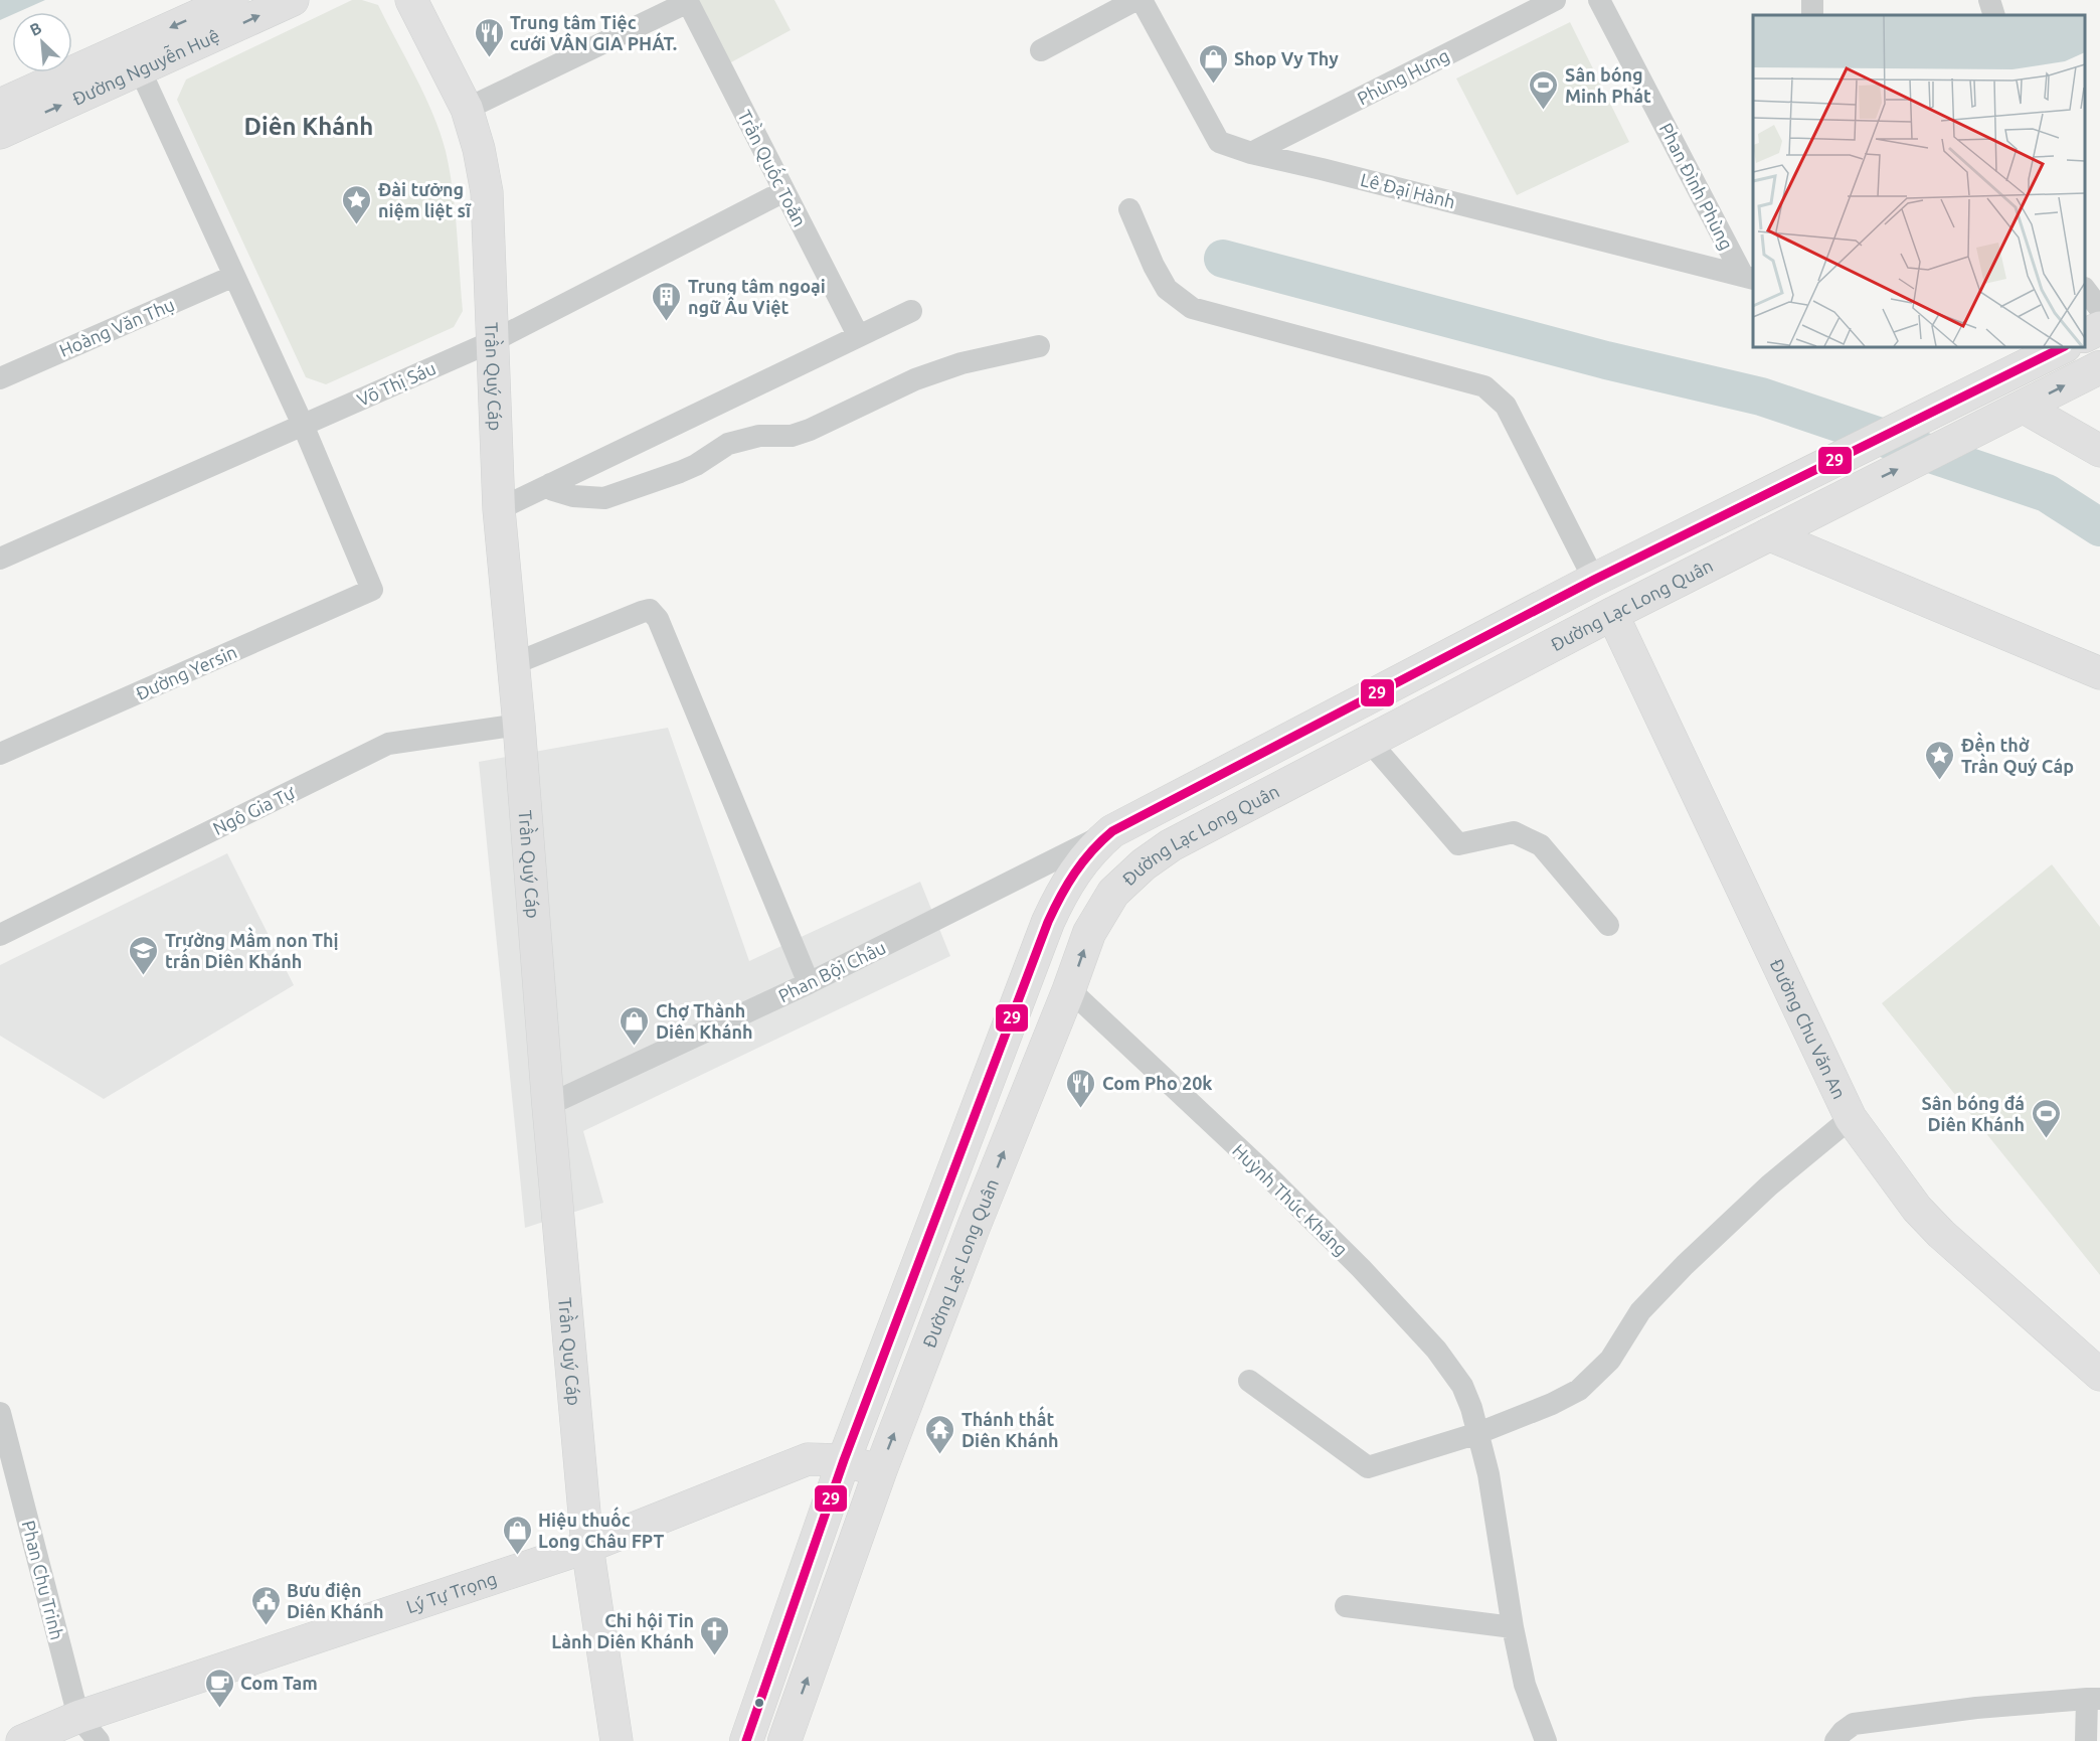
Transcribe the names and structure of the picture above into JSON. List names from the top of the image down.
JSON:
{
  "streets": {
    "main road": ["Đường Lạc Long Quân"],
    "street": [
      "Đường Nguyễn Huệ",
      "Phùng Hưng",
      "Trần Quốc Toản",
      "Phan Đình Phùng",
      "Lê Đại Hành",
      "Hoàng Văn Thụ",
      "Trần Quý Cáp",
      "Võ Thị Sáu",
      "Đường Yersin",
      "Ngô Gia Tự",
      "Phan Bội Châu",
      "Đường Chu Văn An",
      "Huỳnh Thúc Kháng",
      "Phan Chu Trinh",
      "Lý Tự Trọng"
    ]
  },
  "crossings": [
    ["Phùng Hưng", "Lê Đại Hành"],
    ["Trần Quốc Toản", "Võ Thị Sáu"],
    ["Phan Đình Phùng", "Lê Đại Hành"],
    ["Trần Quý Cáp", "Võ Thị Sáu"],
    ["Trần Quý Cáp", "Ngô Gia Tự"],
    ["Trần Quý Cáp", "Phan Bội Châu"],
    ["Trần Quý Cáp", "Lý Tự Trọng"],
    ["Võ Thị Sáu", "Đường Yersin"],
    ["Đường Lạc Long Quân", "Phan Bội Châu"],
    ["Đường Lạc Long Quân", "Đường Chu Văn An"],
    ["Đường Lạc Long Quân", "Huỳnh Thúc Kháng"],
    ["Đường Lạc Long Quân", "Lý Tự Trọng"],
    ["Phan Chu Trinh", "Lý Tự Trọng"]
  ],
  "districts": ["Diên Khánh"],
  "places": {
    "restaurant": ["Trung tâm Tiệc cưới VÂN GIA PHÁT.", "Com Pho 20k"],
    "shop": ["Shop Vy Thy", "Chợ Thành Diên Khánh", "Hiệu thuốc Long Châu FPT"],
    "sports": ["Sân bóng Minh Phát", "Sân bóng đá Diên Khánh"],
    "place": ["Đài tưởng niệm liệt sĩ", "Đền thờ Trần Quý Cáp"],
    "building": ["Trung tâm ngoại ngữ Âu Việt"],
    "school or university": ["Trường Mầm non Thị trấn Diên Khánh"],
    "temple": ["Thánh thất Diên Khánh"],
    "public building": ["Bưu điện Diên Khánh"],
    "church": ["Chi hội Tin Lành Diên Khánh"],
    "cafe": ["Com Tam"]
  },
  "lines": ["transit line 29"],
  "north": "top left"
}
